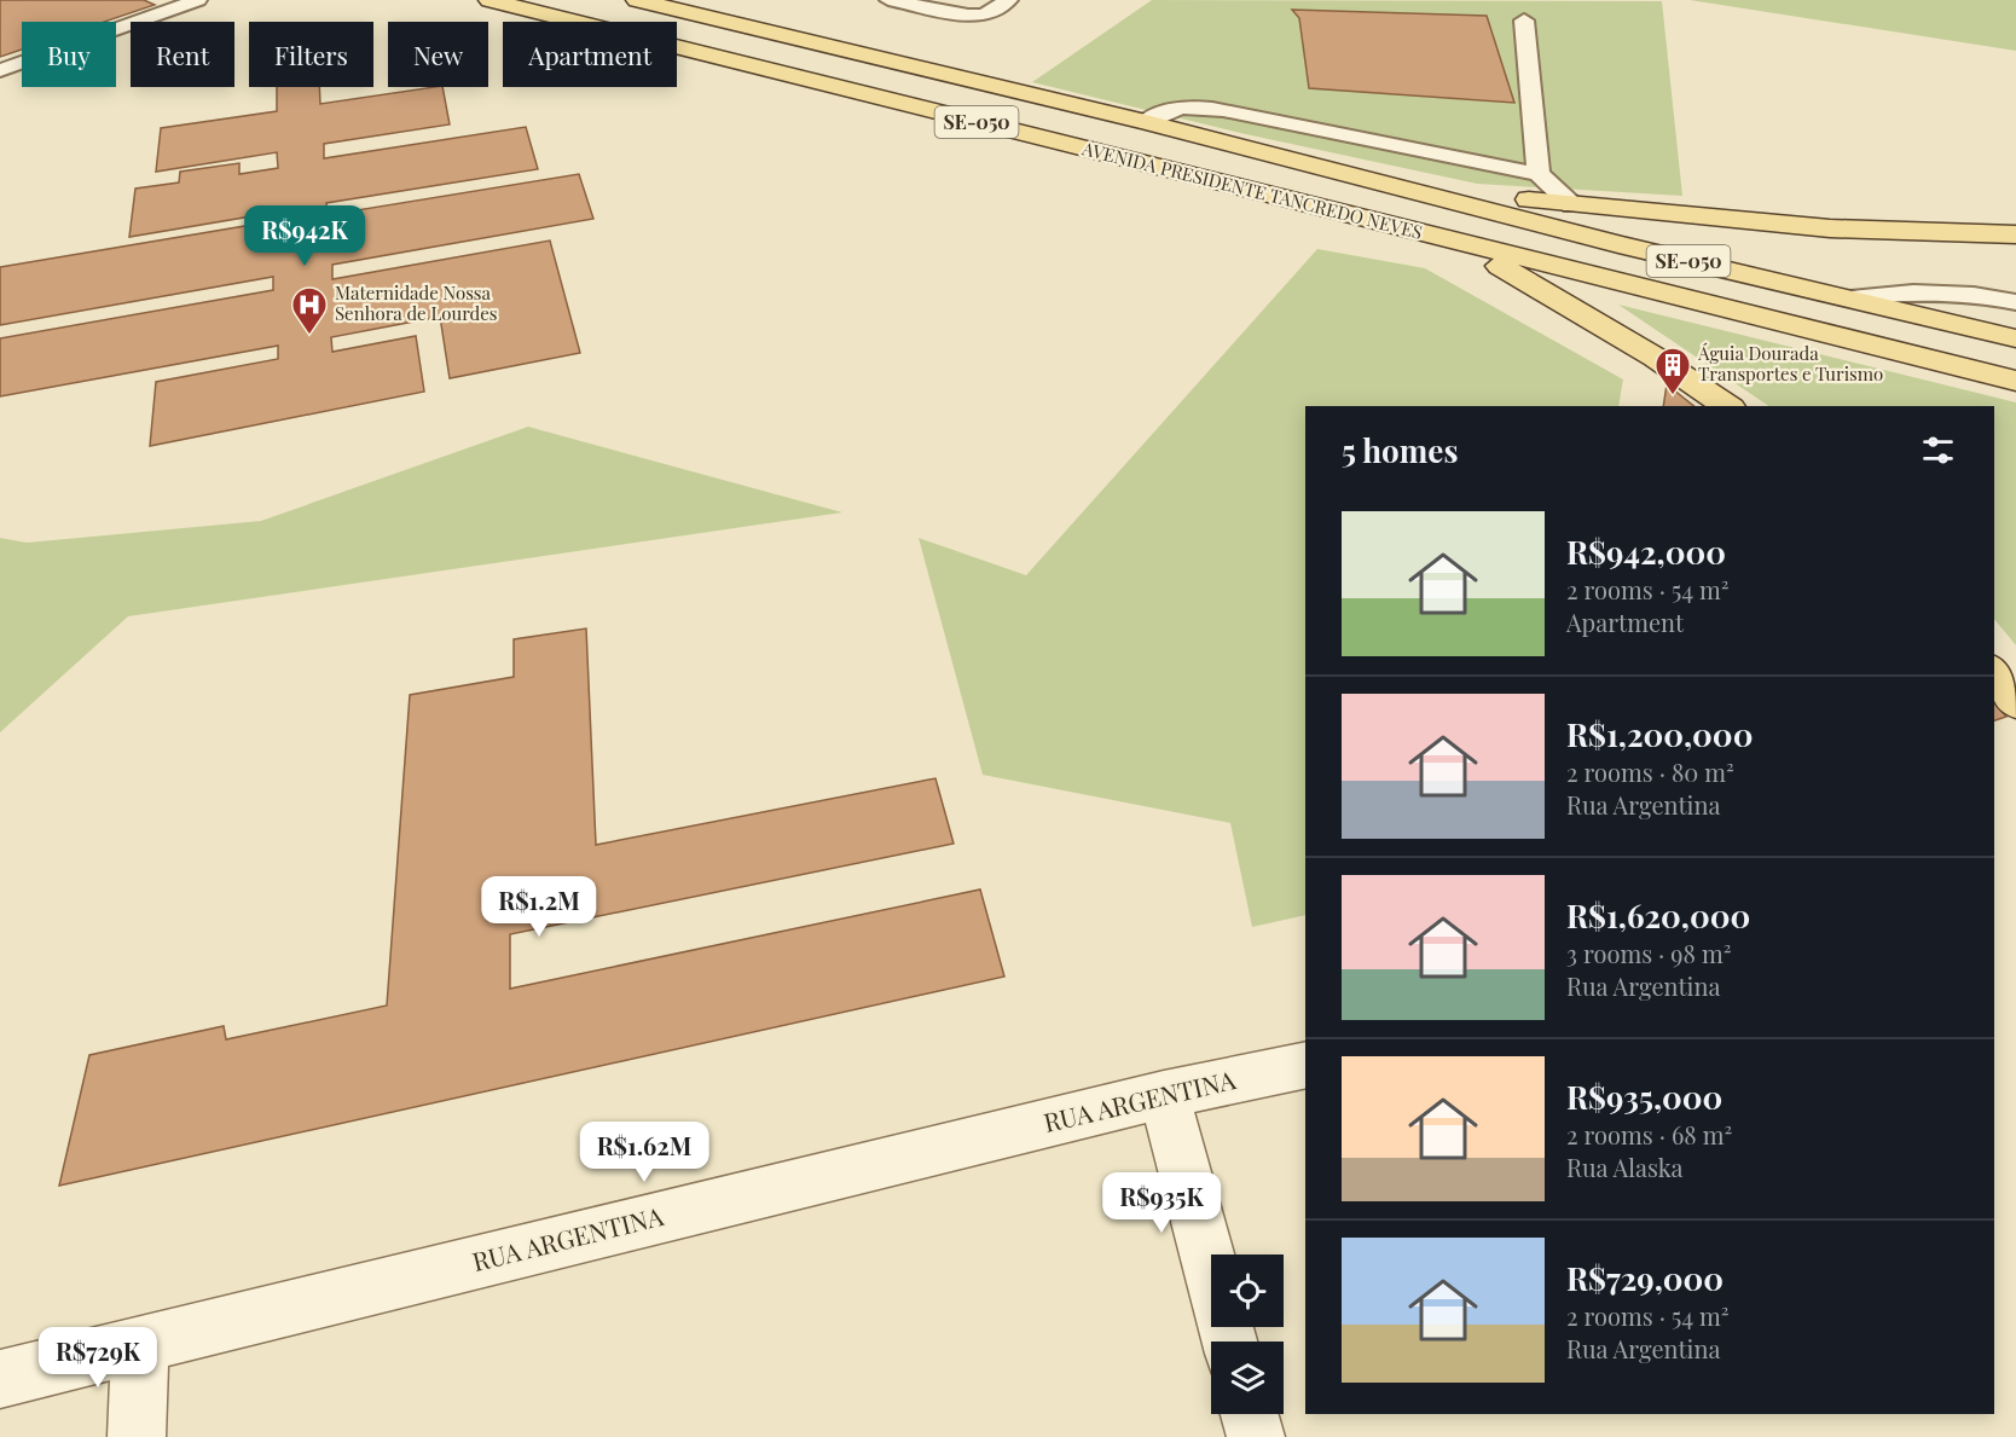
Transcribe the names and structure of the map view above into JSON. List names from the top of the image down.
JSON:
{
  "streets": {
    "main road": ["SE-050", "AVENIDA PRESIDENTE TANCREDO NEVES"],
    "street": ["RUA ARGENTINA"]
  },
  "places": {
    "hospital": ["Maternidade Nossa Senhora de Lourdes"],
    "building": ["Águia Dourada Transportes e Turismo"]
  },
  "page": {
    "chip": [
      "Buy",
      "Rent",
      "Filters",
      "New",
      "Apartment"
    ],
    "price": [
      "R$942K",
      "R$1.2M",
      "R$1.62M",
      "R$935K",
      "R$729K"
    ],
    "heading": "5 homes",
    "list": [
      {
        "name": "R$942,000",
        "note": "2 rooms · 54 m² · Apartment"
      },
      {
        "name": "R$1,200,000",
        "note": "2 rooms · 80 m² · Rua Argentina"
      },
      {
        "name": "R$1,620,000",
        "note": "3 rooms · 98 m² · Rua Argentina"
      },
      {
        "name": "R$935,000",
        "note": "2 rooms · 68 m² · Rua Alaska"
      },
      {
        "name": "R$729,000",
        "note": "2 rooms · 54 m² · Rua Argentina"
      }
    ]
  }
}
